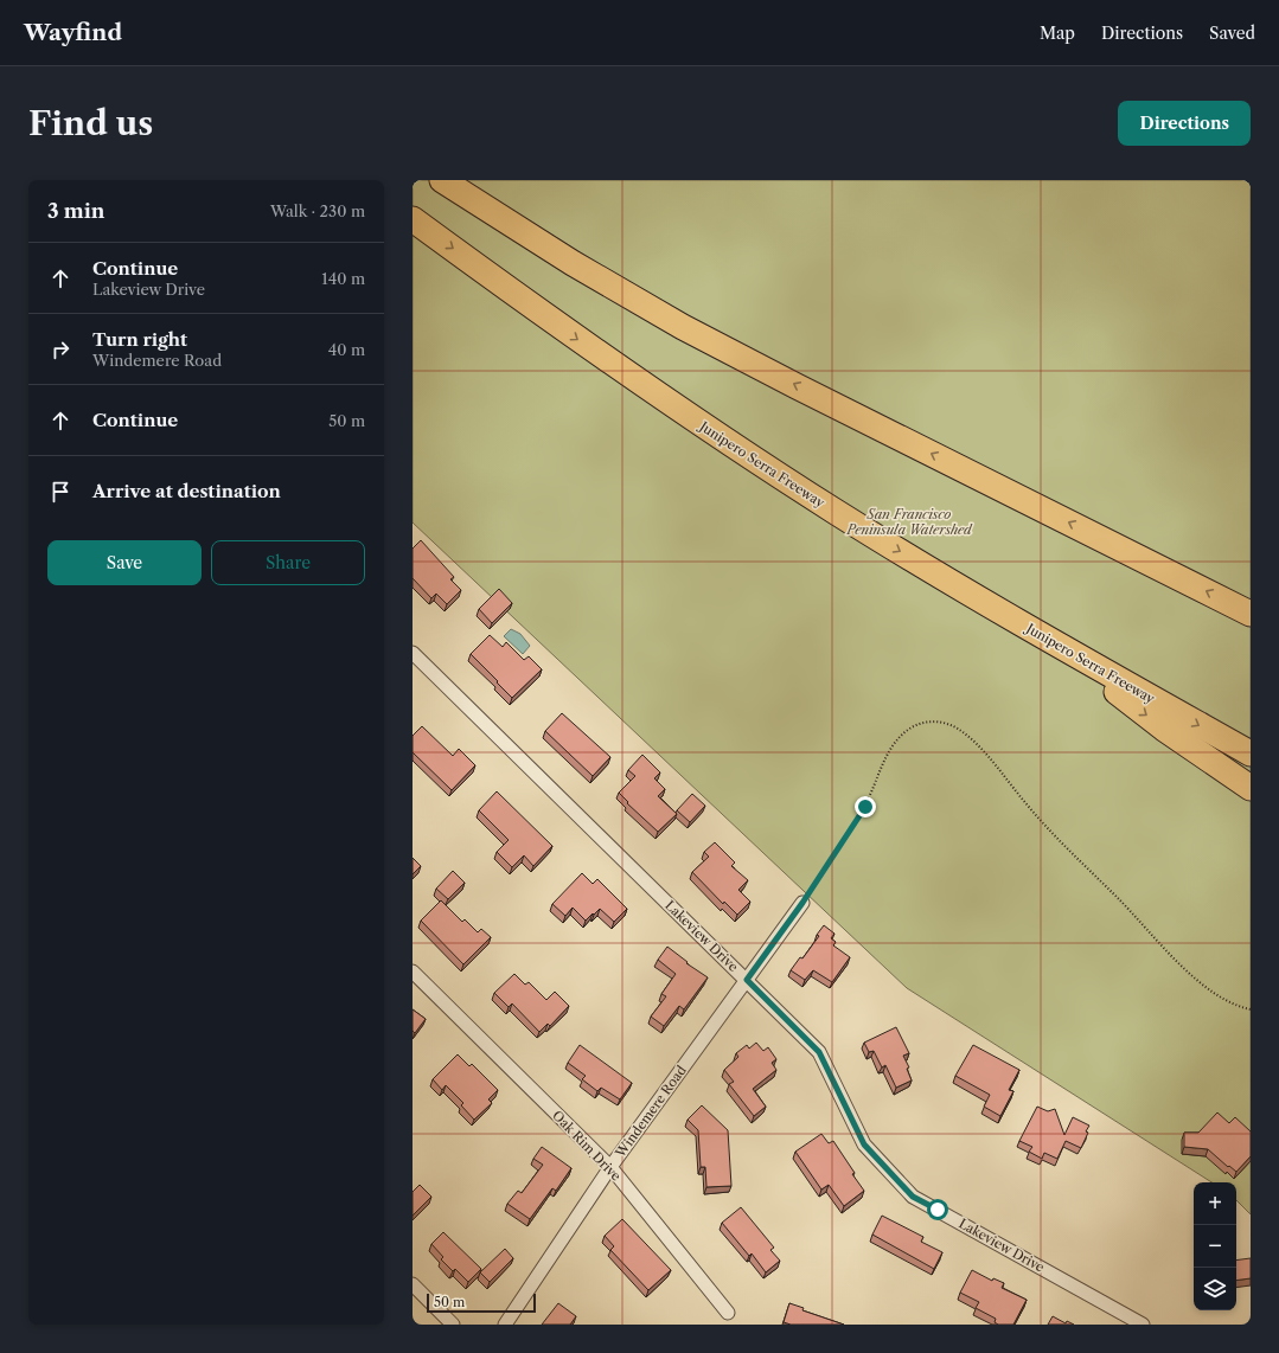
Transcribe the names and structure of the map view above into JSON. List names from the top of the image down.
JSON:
{
  "streets": {
    "highway": ["Junipero Serra Freeway"],
    "street": ["Lakeview Drive", "Windemere Road", "Oak Rim Drive"]
  },
  "crossings": [
    ["Lakeview Drive", "Windemere Road"],
    ["Windemere Road", "Oak Rim Drive"]
  ],
  "parks": ["San Francisco Peninsula Watershed"],
  "scale_bar": "50 m",
  "page": {
    "header": "Wayfind",
    "nav": ["Map", "Directions", "Saved"],
    "buttons": [
      "Directions",
      ["Save", "Share"]
    ],
    "title": "Find us",
    "heading": ["3 min", "Walk · 230 m"],
    "list": [
      ["Continue", "Lakeview Drive", "140 m"],
      ["Turn right", "Windemere Road", "40 m"],
      ["Continue", "50 m"],
      "Arrive at destination"
    ],
    "map_buttons": ["+", "−"],
    "scale": "50 m"
  }
}
